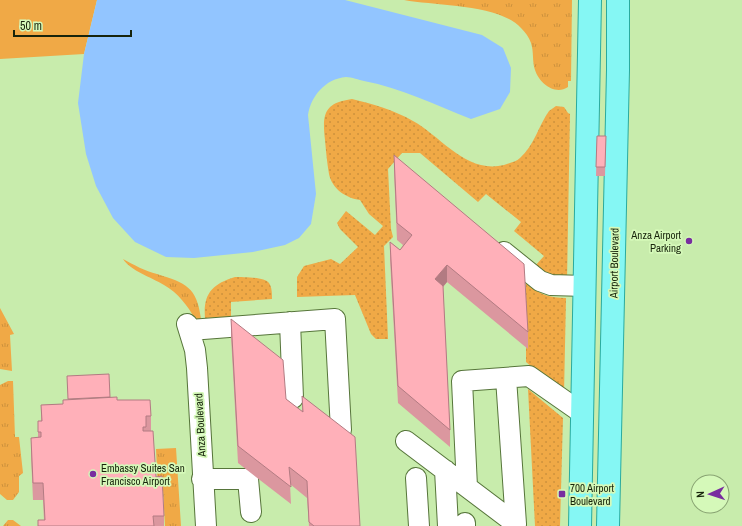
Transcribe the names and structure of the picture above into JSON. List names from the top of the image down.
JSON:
{
  "streets": {
    "main road": ["Airport Boulevard"],
    "street": ["Anza Boulevard"]
  },
  "places": {
    "other": ["Anza Airport Parking", "Embassy Suites San Francisco Airport"],
    "transit": ["700 Airport Boulevard"]
  },
  "scale_bar": "50 m",
  "north": "left"
}
